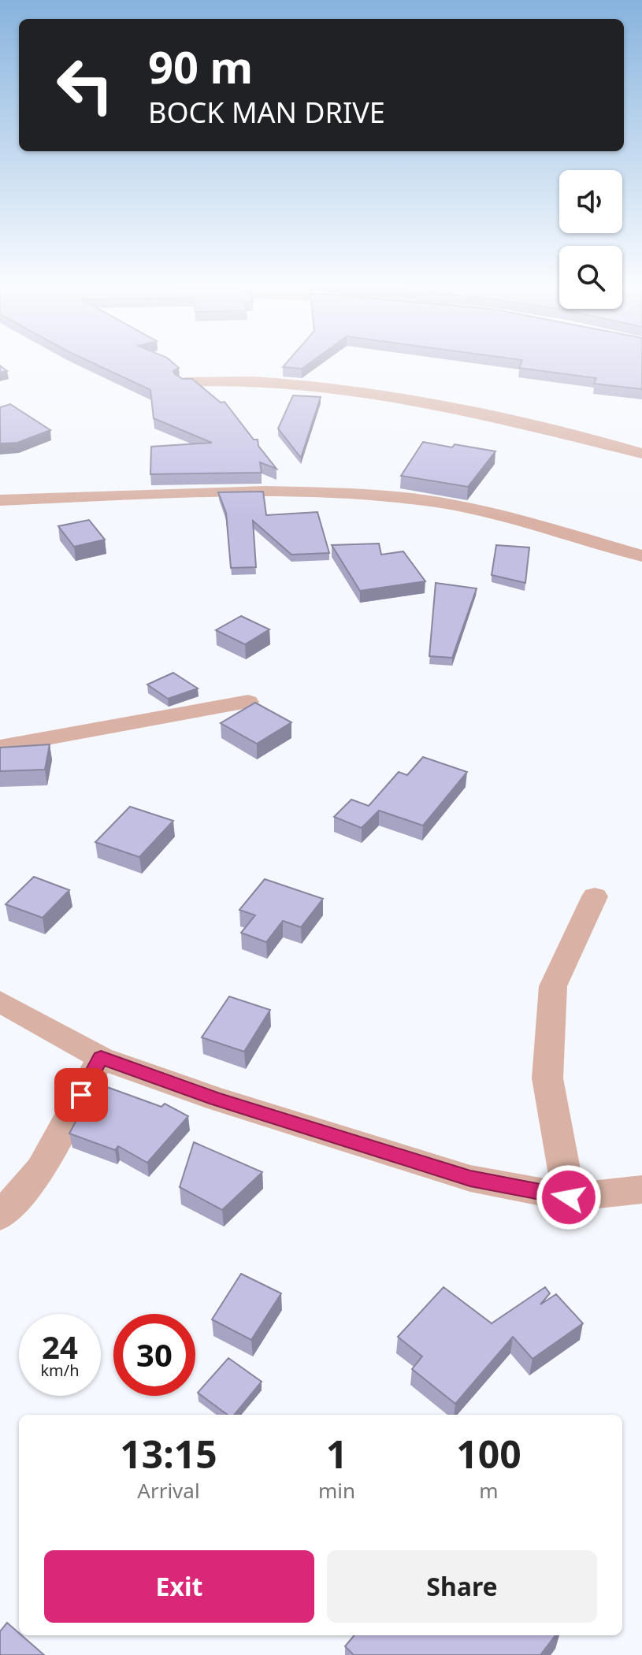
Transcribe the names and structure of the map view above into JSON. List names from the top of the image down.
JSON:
{
  "page": {
    "turn": ["90 m", "BOCK MAN DRIVE"],
    "speed": "24 km/h",
    "limit": "30",
    "eta": [
      "13:15",
      "Arrival",
      "1",
      "min",
      "100",
      "m"
    ],
    "buttons": ["Exit", "Share"]
  }
}
